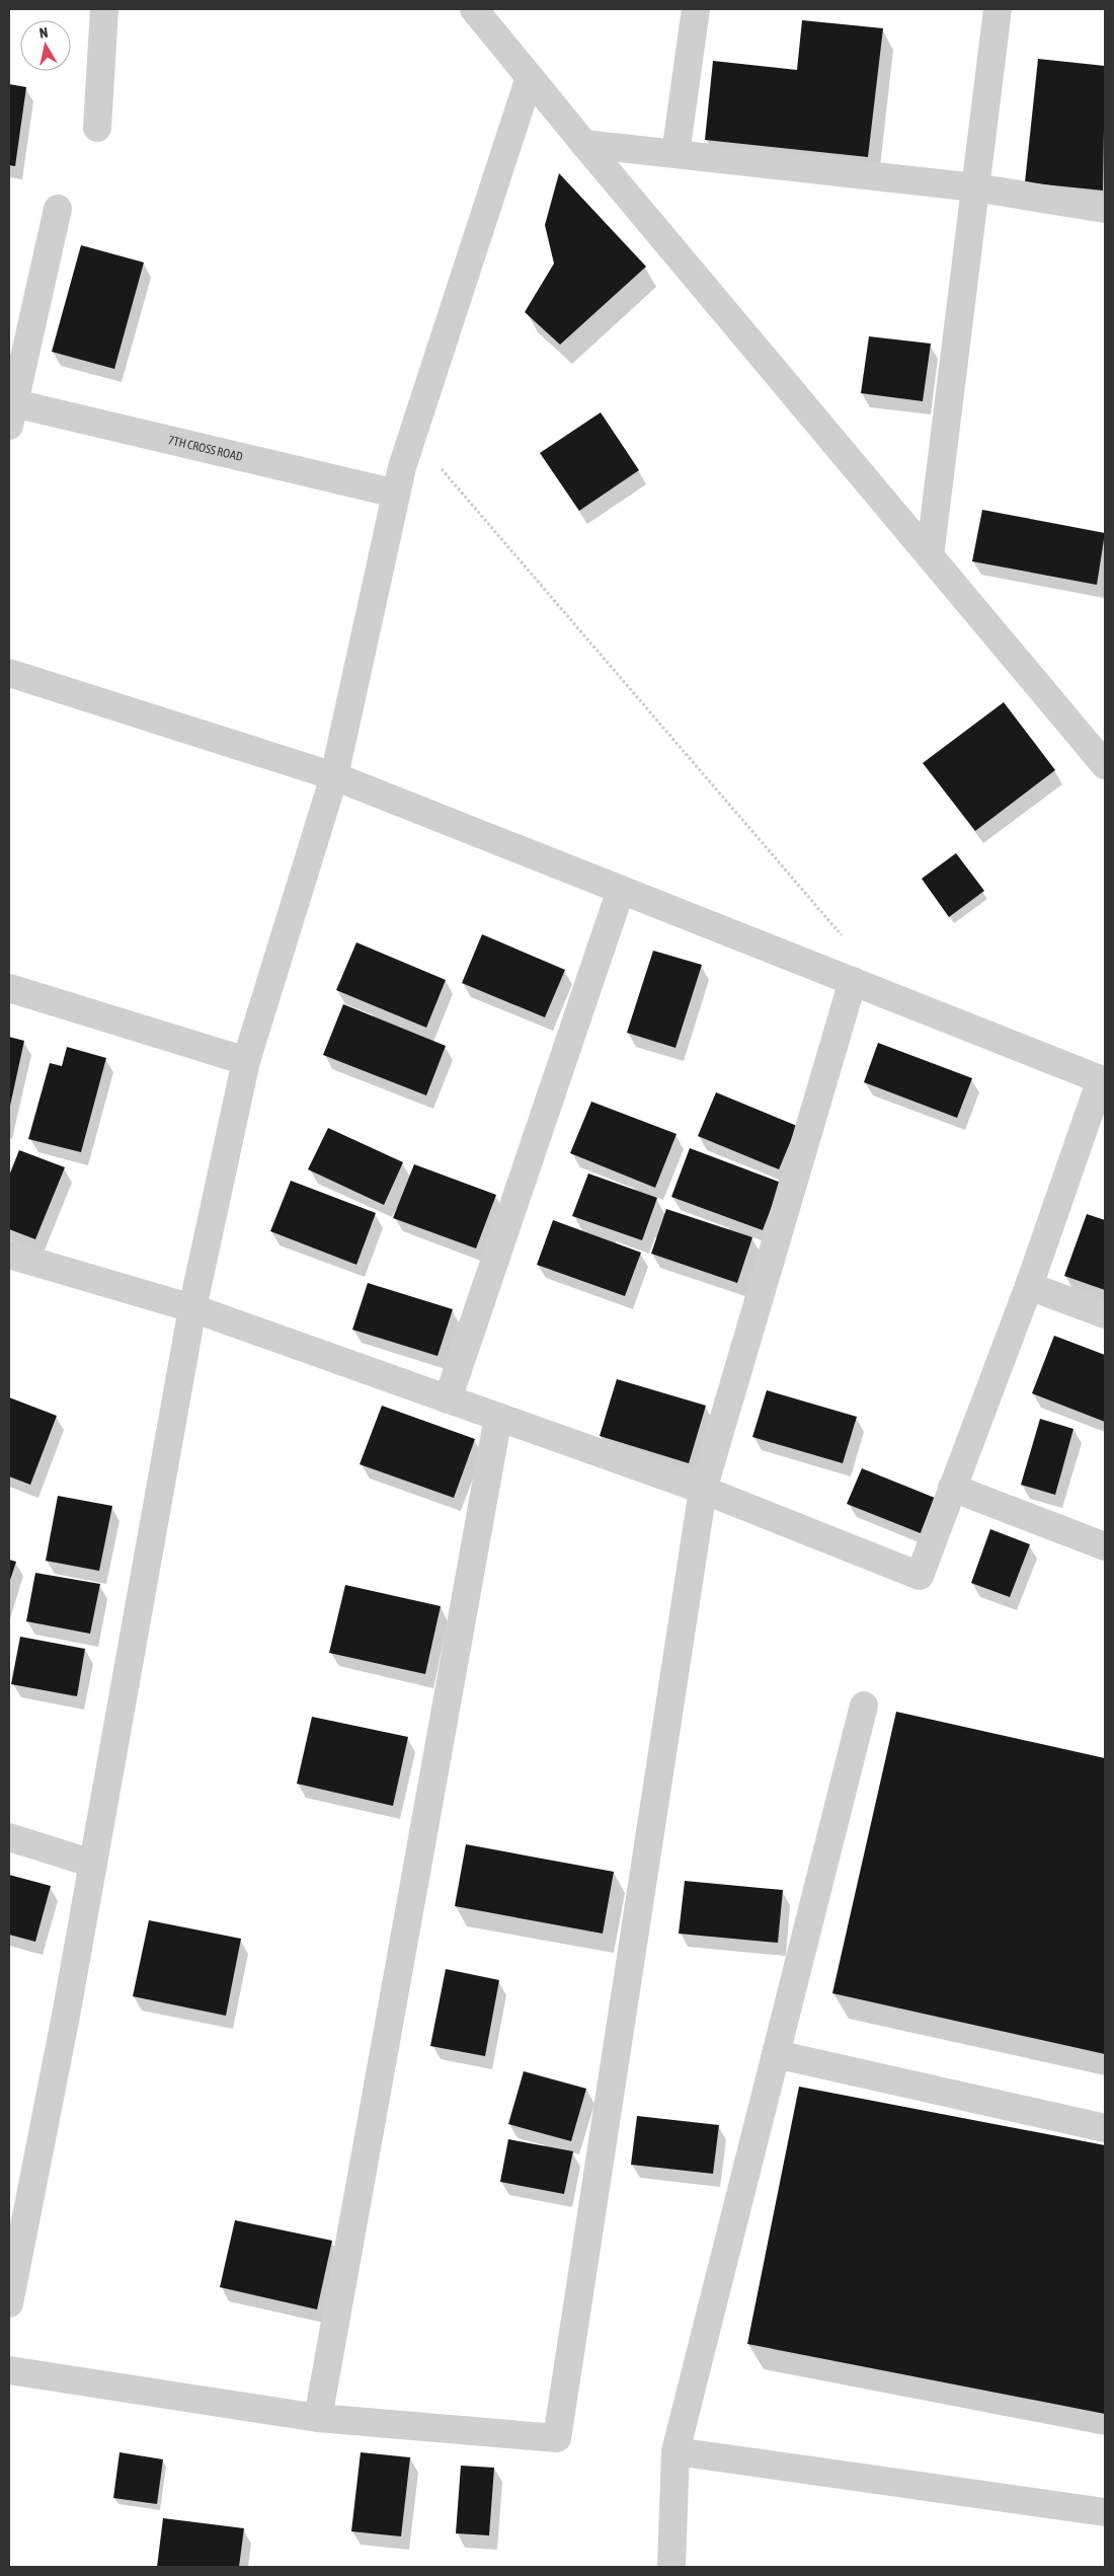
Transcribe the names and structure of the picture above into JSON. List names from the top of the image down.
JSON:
{
  "streets": {
    "street": ["7TH CROSS ROAD"]
  },
  "north": "top"
}
